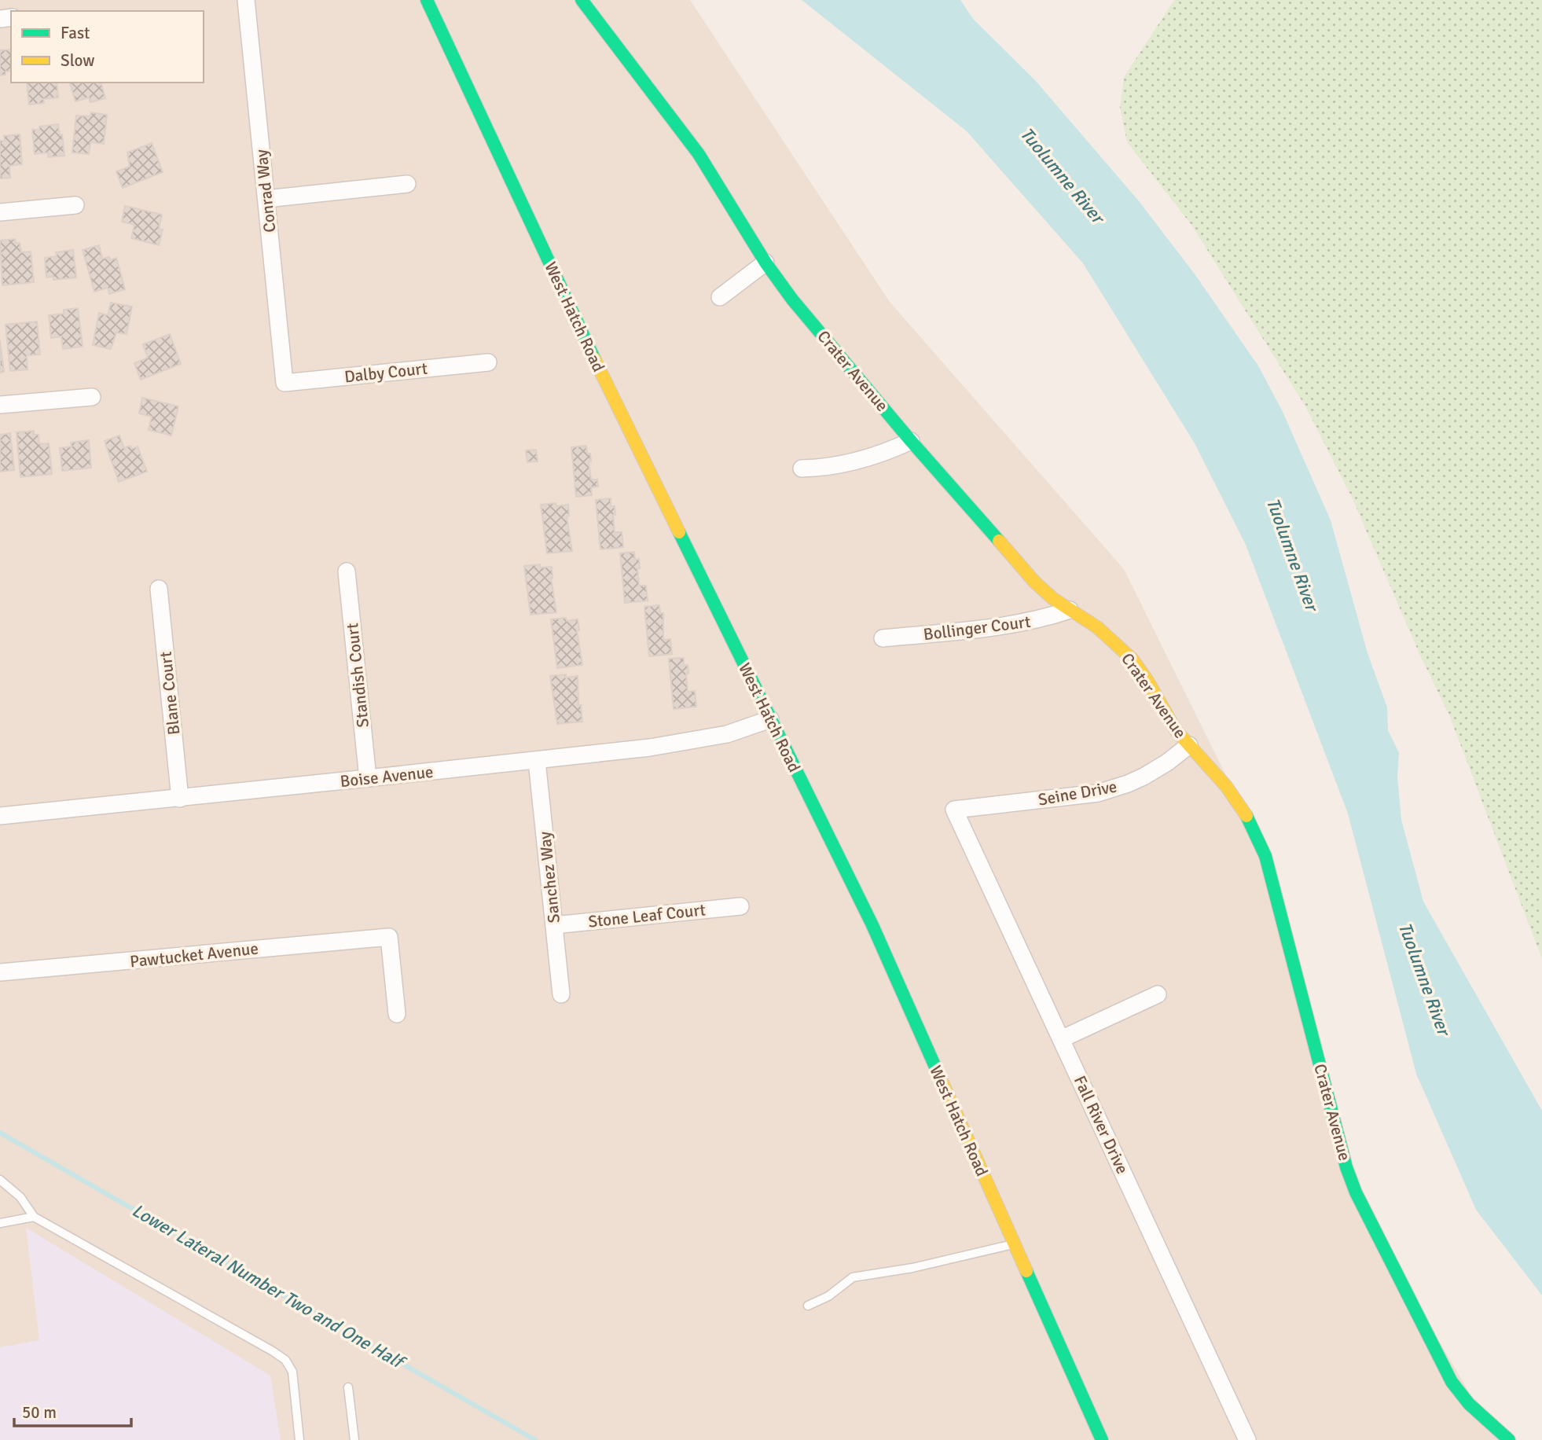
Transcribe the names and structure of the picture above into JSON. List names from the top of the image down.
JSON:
{
  "streets": {
    "street": [
      "Conrad Way",
      "West Hatch Road",
      "Crater Avenue",
      "Dalby Court",
      "Bollinger Court",
      "Standish Court",
      "Blane Court",
      "Boise Avenue",
      "Seine Drive",
      "Sanchez Way",
      "Stone Leaf Court",
      "Pawtucket Avenue",
      "Fall River Drive"
    ]
  },
  "crossings": [
    ["Conrad Way", "Dalby Court"],
    ["West Hatch Road", "Boise Avenue"],
    ["Crater Avenue", "Bollinger Court"],
    ["Crater Avenue", "Seine Drive"],
    ["Standish Court", "Boise Avenue"],
    ["Blane Court", "Boise Avenue"],
    ["Boise Avenue", "Sanchez Way"],
    ["Seine Drive", "Fall River Drive"],
    ["Sanchez Way", "Stone Leaf Court"]
  ],
  "water": ["Tuolumne River", "Lower Lateral Number Two and One Half"],
  "legend": ["Fast", "Slow"],
  "scale_bar": "50 m"
}
